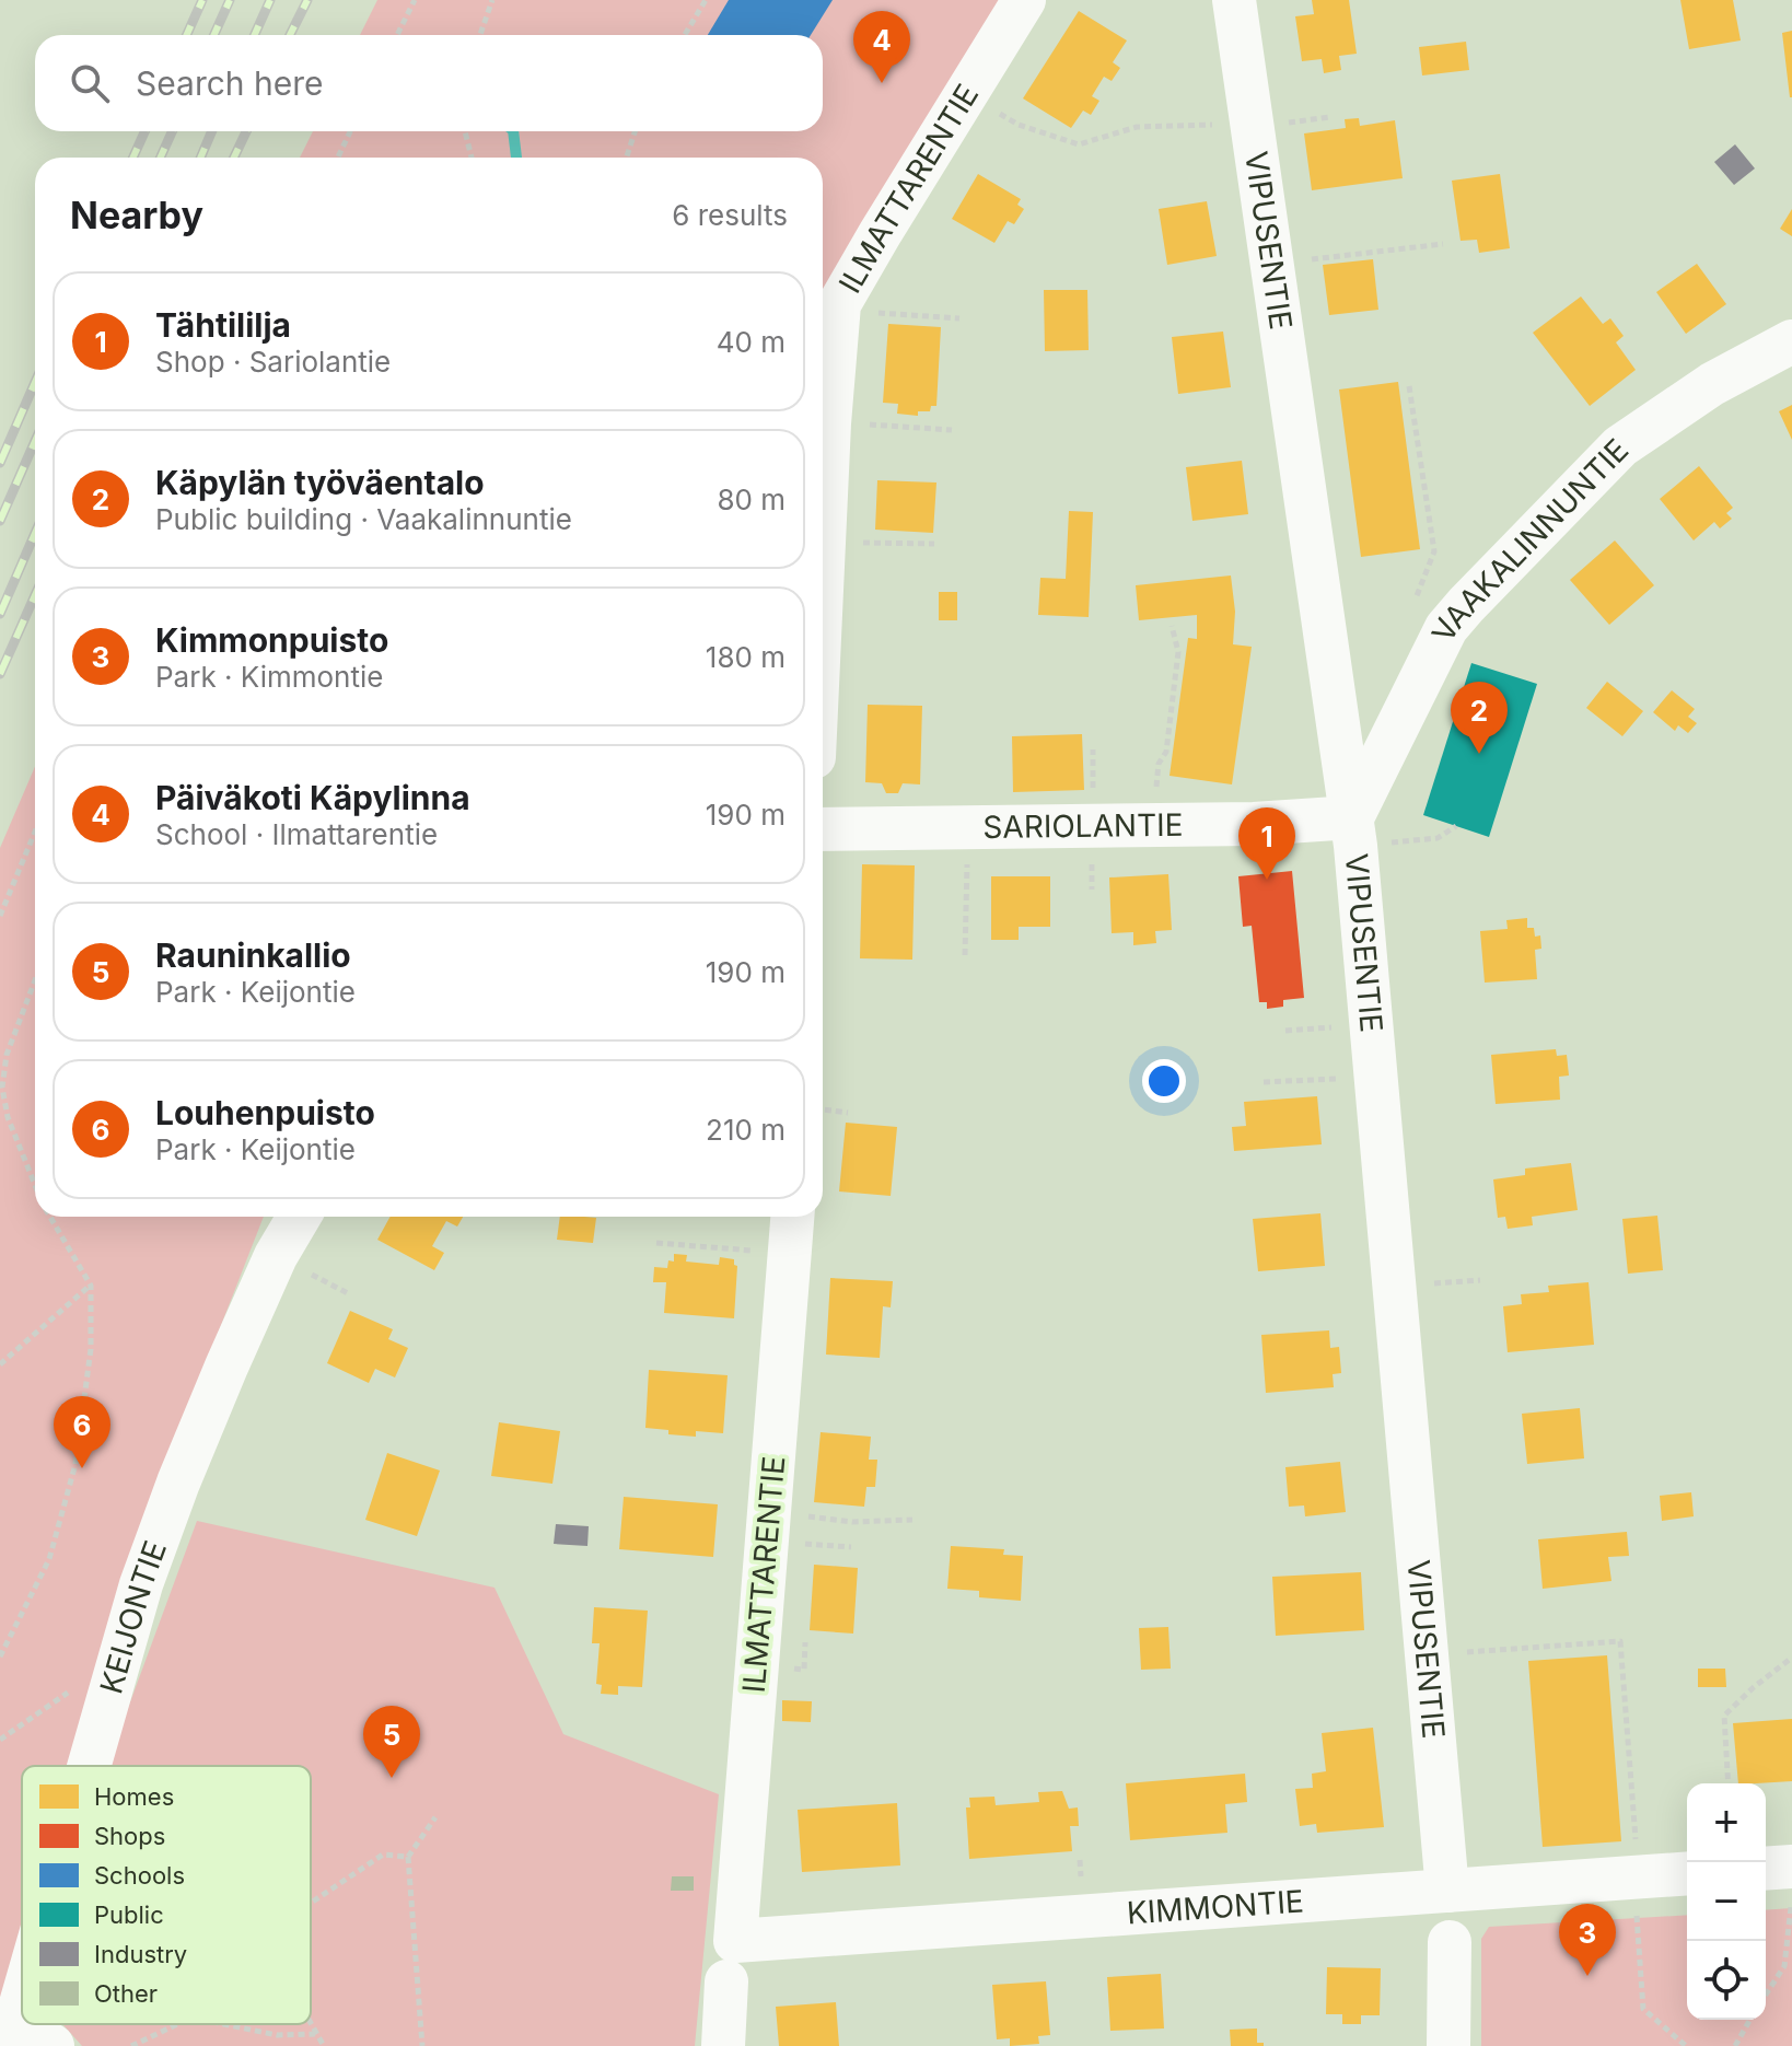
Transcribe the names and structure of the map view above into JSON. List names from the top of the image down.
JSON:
{
  "streets": {
    "street": [
      "ILMATTARENTIE",
      "VIPUSENTIE",
      "VAAKALINNUNTIE",
      "SARIOLANTIE",
      "KEIJONTIE",
      "KIMMONTIE"
    ]
  },
  "crossings": [
    ["ILMATTARENTIE", "KIMMONTIE"],
    ["VIPUSENTIE", "VAAKALINNUNTIE"],
    ["VIPUSENTIE", "SARIOLANTIE"],
    ["VIPUSENTIE", "KIMMONTIE"],
    ["VAAKALINNUNTIE", "SARIOLANTIE"]
  ],
  "legend": [
    "Homes",
    "Shops",
    "Schools",
    "Public",
    "Industry",
    "Other"
  ],
  "page": {
    "pins": [
      "4",
      "2",
      "1",
      "6",
      "5",
      "3"
    ],
    "search": "Search here",
    "heading": ["Nearby", "6 results"],
    "list": [
      {
        "mark": "1",
        "name": "Tähtililja",
        "note": "Shop · Sariolantie",
        "value": "40 m"
      },
      {
        "mark": "2",
        "name": "Käpylän työväentalo",
        "note": "Public building · Vaakalinnuntie",
        "value": "80 m"
      },
      {
        "mark": "3",
        "name": "Kimmonpuisto",
        "note": "Park · Kimmontie",
        "value": "180 m"
      },
      {
        "mark": "4",
        "name": "Päiväkoti Käpylinna",
        "note": "School · Ilmattarentie",
        "value": "190 m"
      },
      {
        "mark": "5",
        "name": "Rauninkallio",
        "note": "Park · Keijontie",
        "value": "190 m"
      },
      {
        "mark": "6",
        "name": "Louhenpuisto",
        "note": "Park · Keijontie",
        "value": "210 m"
      }
    ],
    "map_buttons": ["+", "−"]
  }
}
